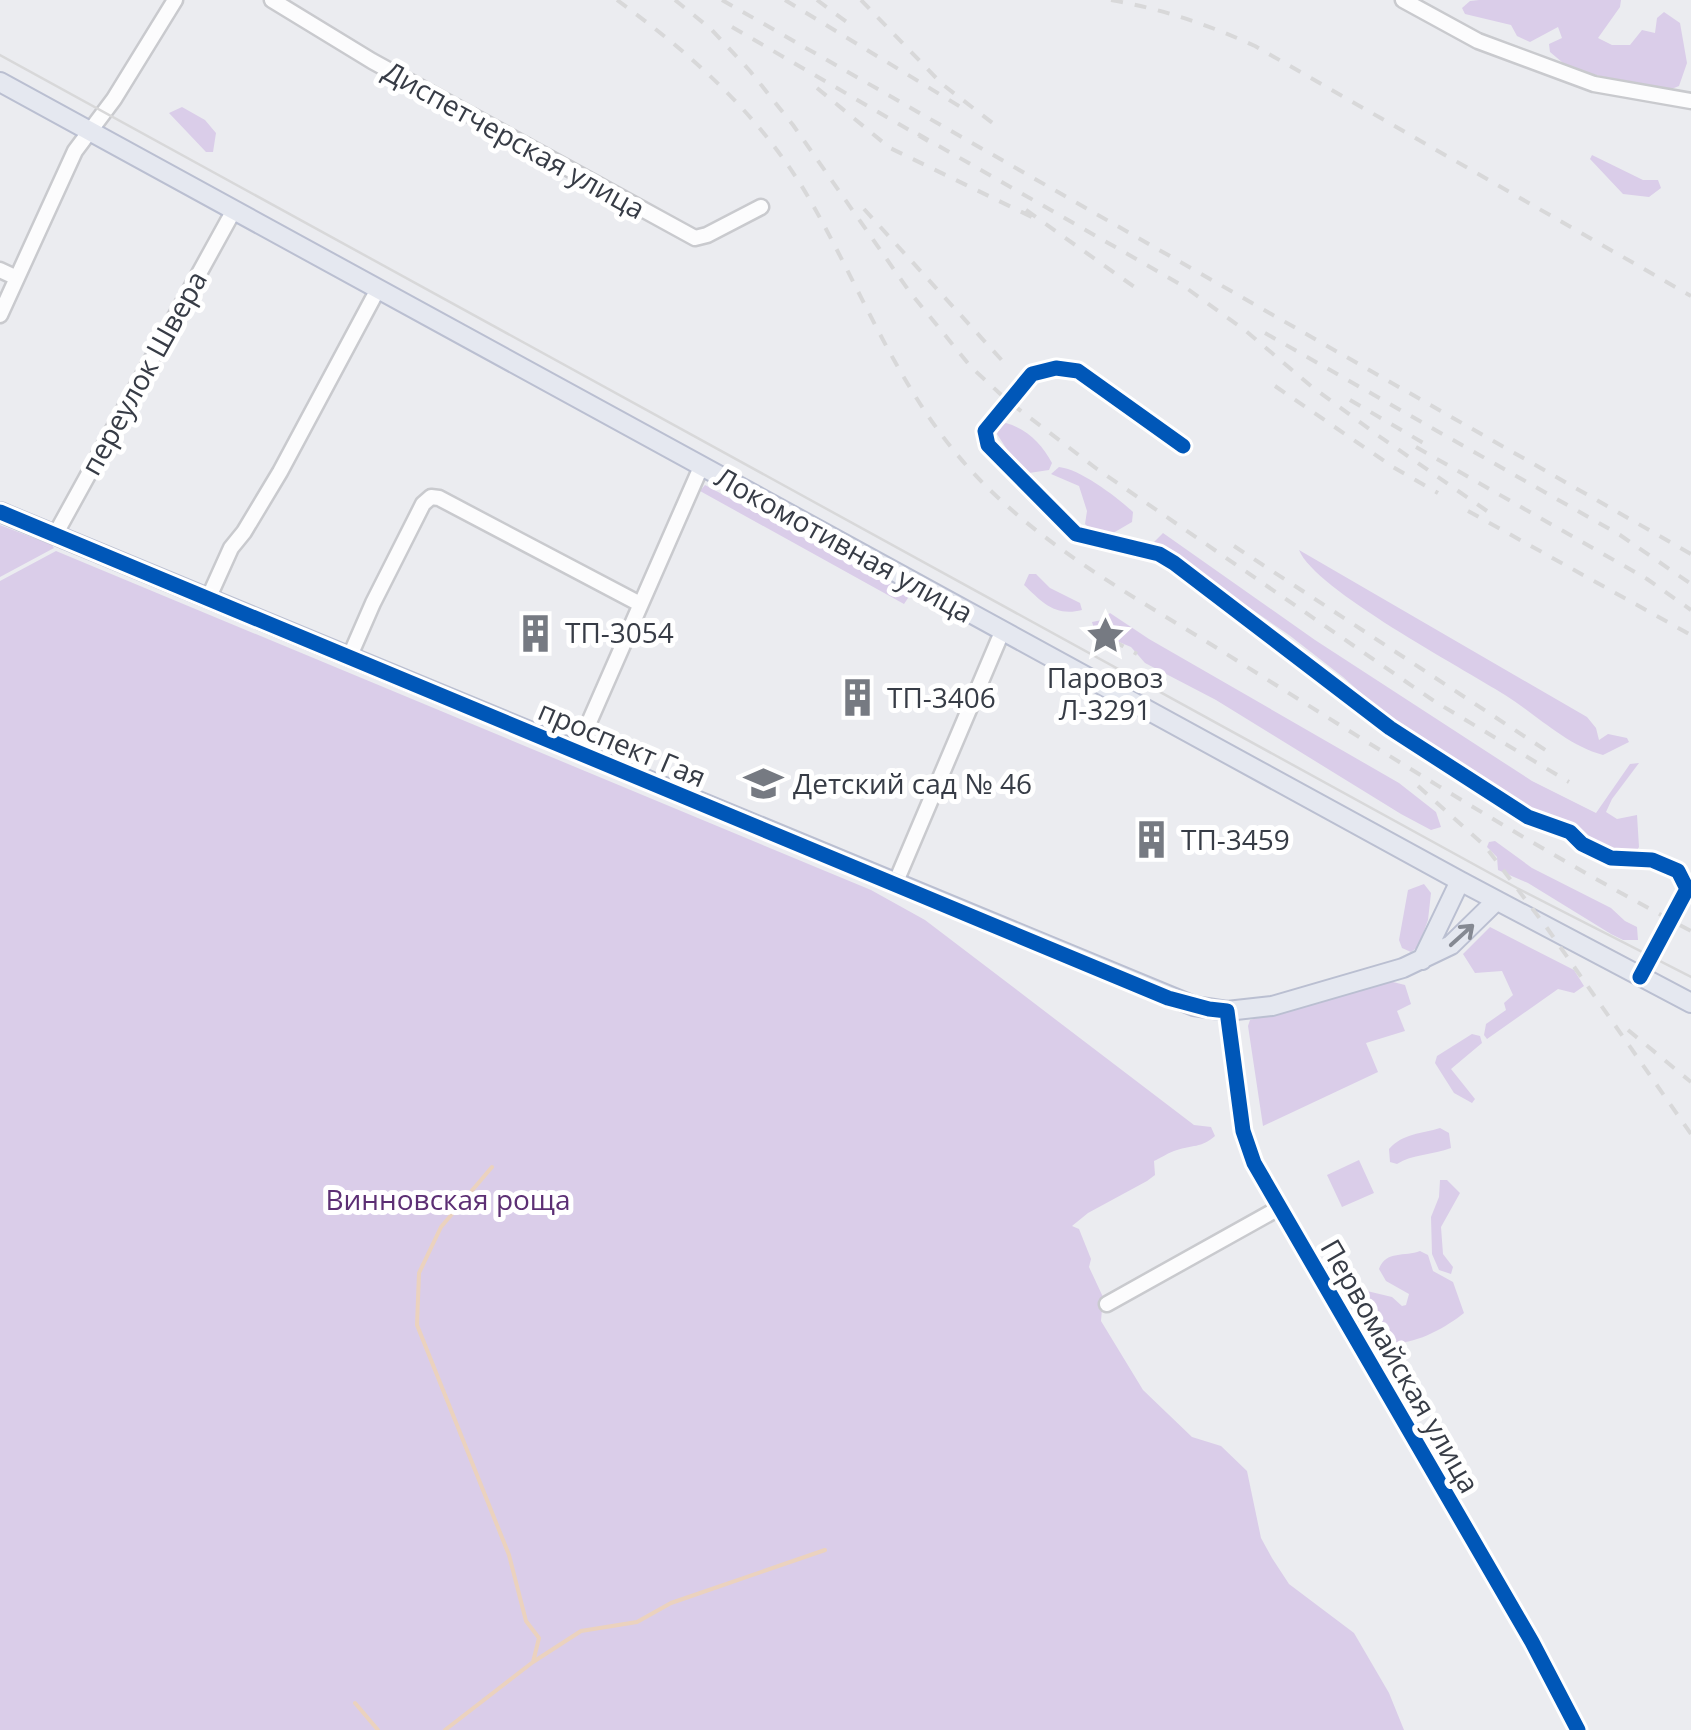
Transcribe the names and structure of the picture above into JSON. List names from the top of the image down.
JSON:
{
  "streets": {
    "main road": ["Локомотивная улица", "проспект Гая"],
    "street": ["Диспетчерская улица", "переулок Швера", "Первомайская улица"]
  },
  "crossings": [
    ["переулок Швера", "Локомотивная улица"],
    ["переулок Швера", "проспект Гая"],
    ["Локомотивная улица", "проспект Гая"],
    ["проспект Гая", "Первомайская улица"]
  ],
  "parks": ["Винновская роща"],
  "places": {
    "building": ["ТП-3054", "ТП-3406", "ТП-3459"],
    "place": ["Паровоз Л-3291"],
    "school or university": ["Детский сад № 46"]
  }
}
